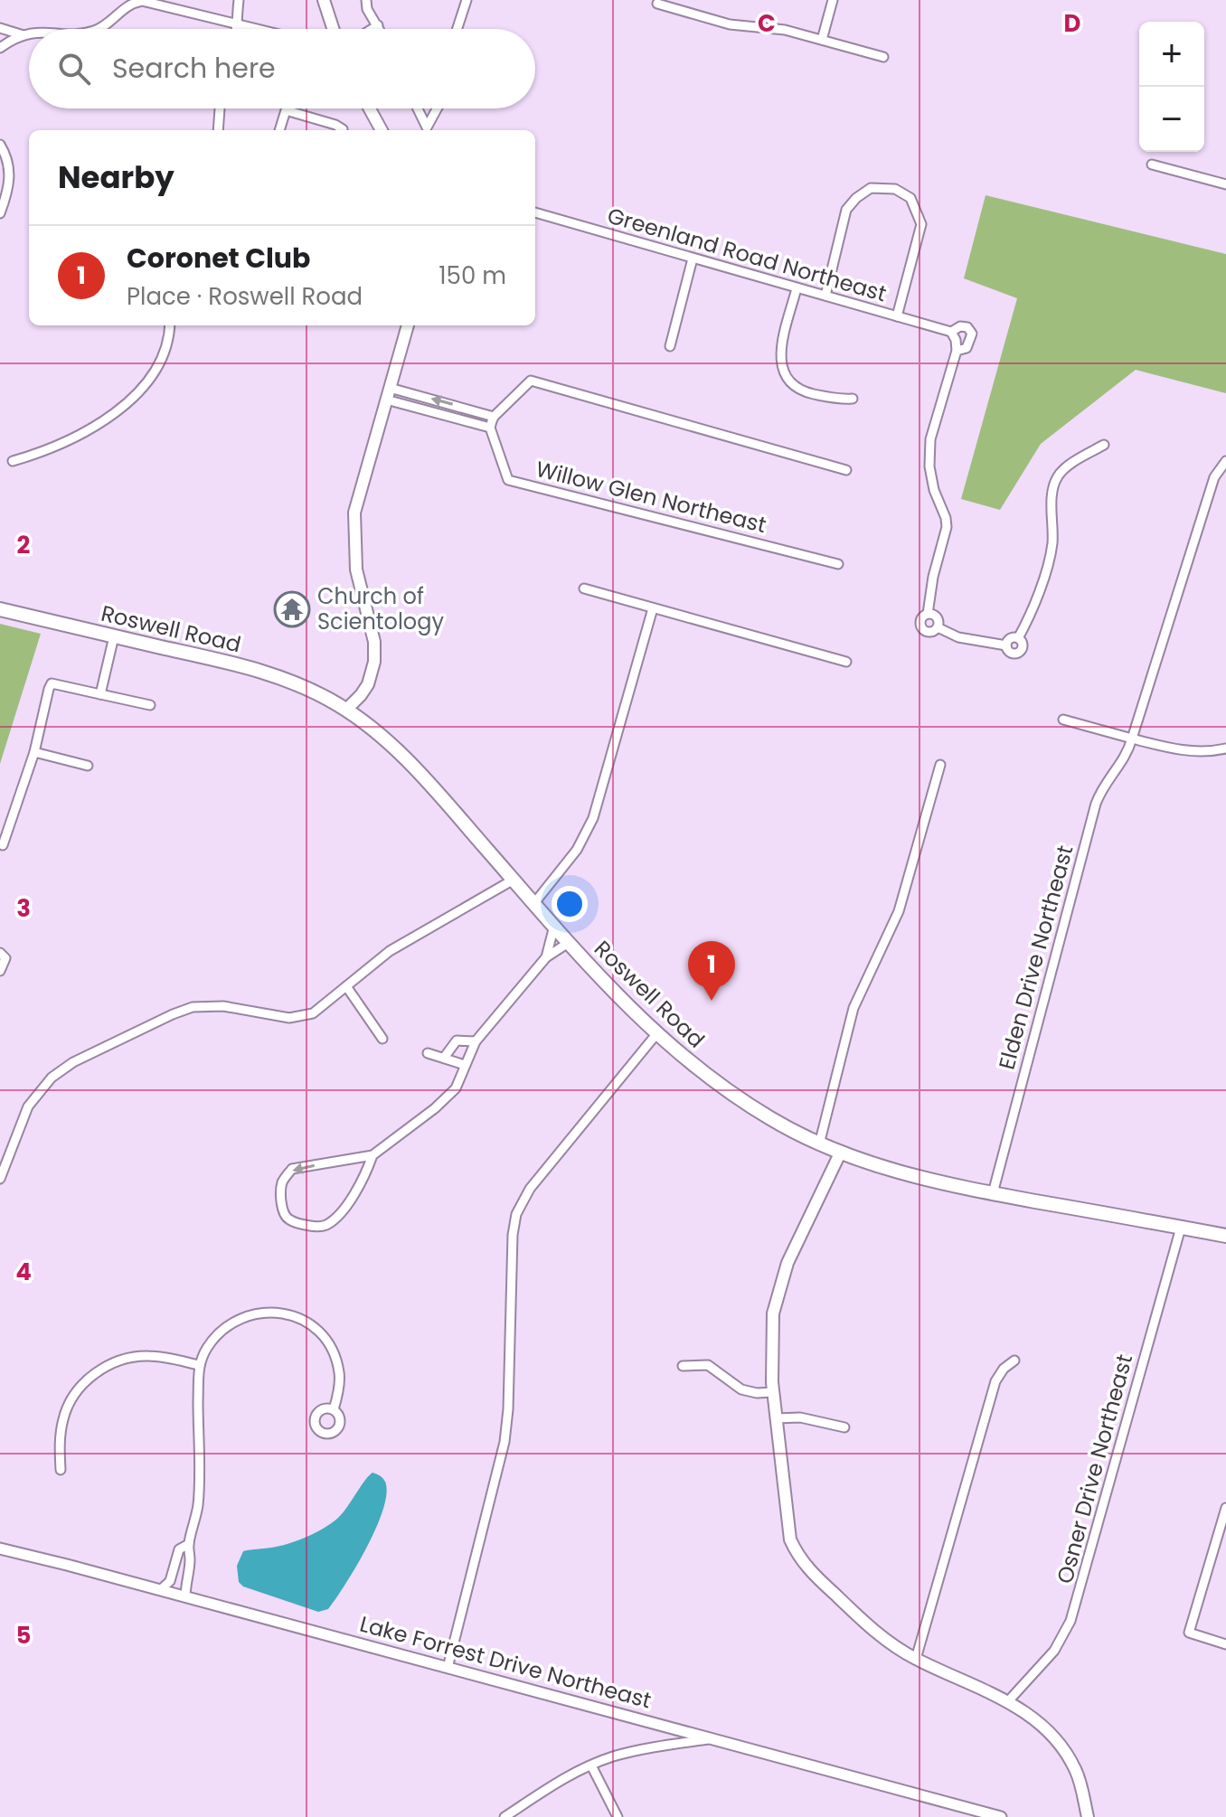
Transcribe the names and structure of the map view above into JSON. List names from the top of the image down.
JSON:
{
  "streets": {
    "main road": ["Roswell Road"],
    "street": [
      "Greenland Road Northeast",
      "Willow Glen Northeast",
      "Elden Drive Northeast",
      "Osner Drive Northeast",
      "Lake Forrest Drive Northeast"
    ]
  },
  "crossings": [
    ["Roswell Road", "Elden Drive Northeast"],
    ["Roswell Road", "Osner Drive Northeast"]
  ],
  "places": {
    "temple": ["Church of Scientology"]
  },
  "page": {
    "map_buttons": ["+", "−"],
    "search": "Search here",
    "heading": "Nearby",
    "list": [
      {
        "mark": "1",
        "name": "Coronet Club",
        "note": "Place · Roswell Road",
        "value": "150 m"
      }
    ],
    "pins": "1"
  },
  "grid": {
    "columns": ["C", "D"],
    "rows": [
      "2",
      "3",
      "4",
      "5"
    ]
  }
}
